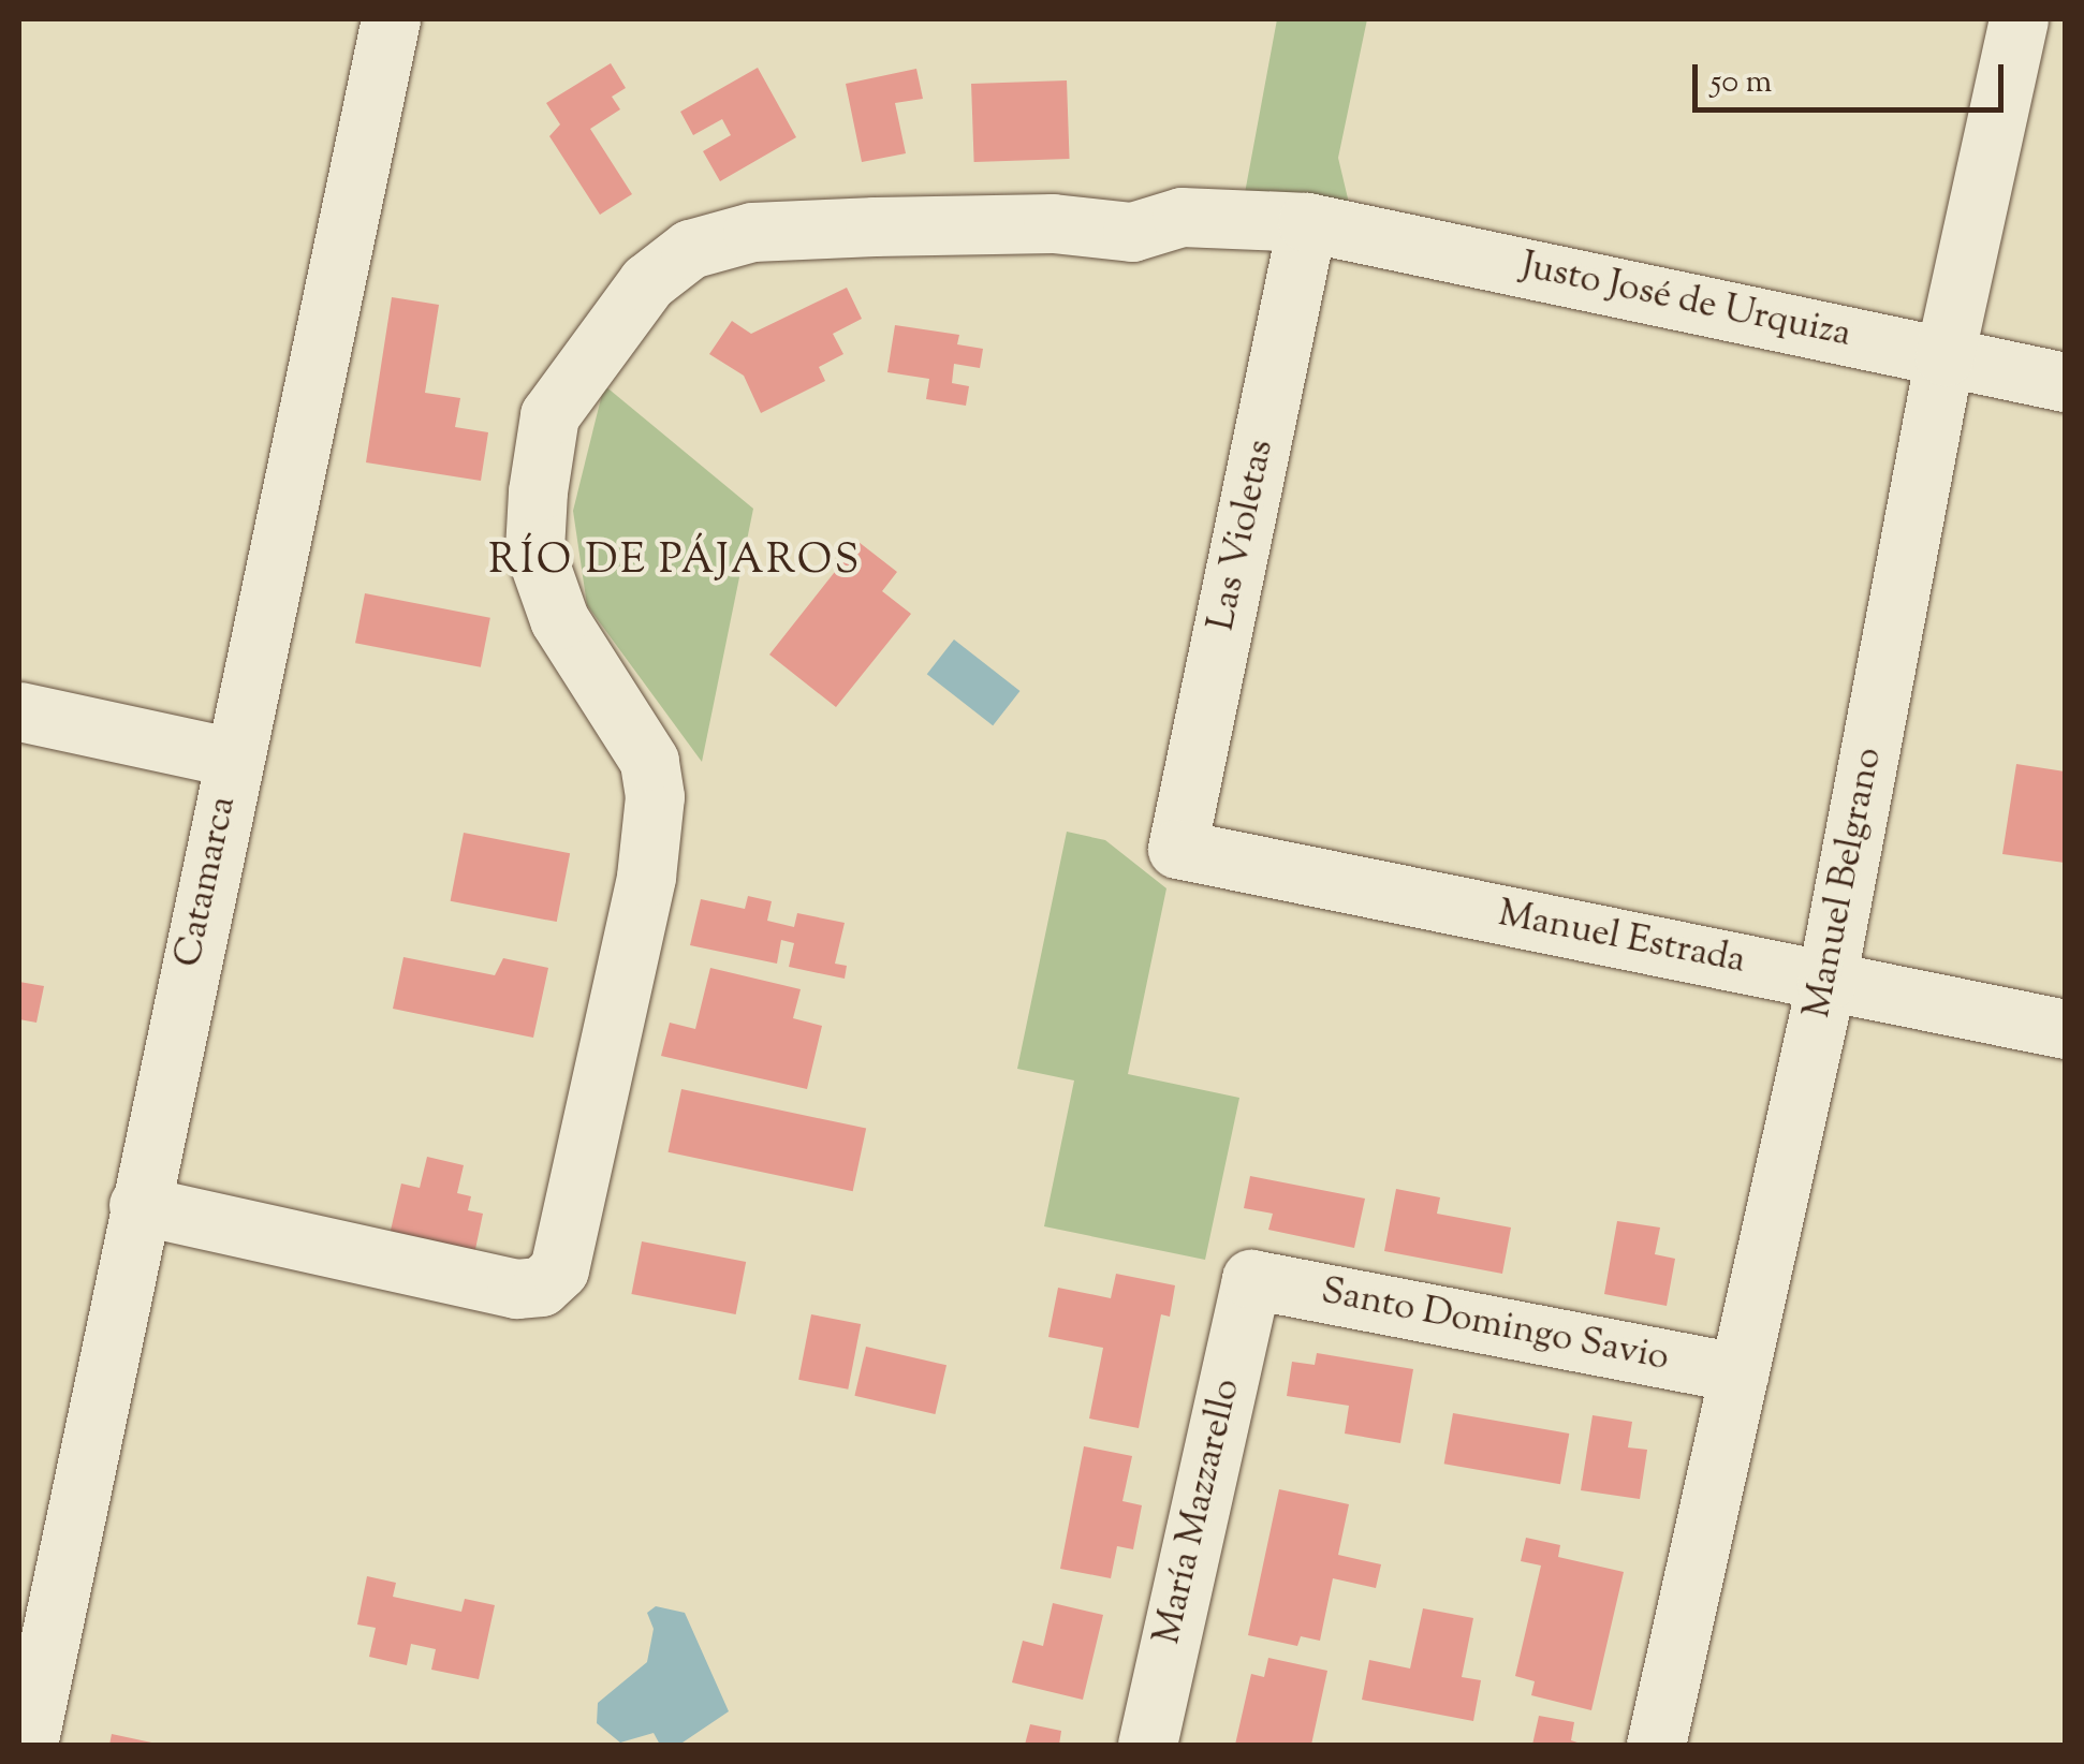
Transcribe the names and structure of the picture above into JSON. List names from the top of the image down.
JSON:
{
  "streets": {
    "street": [
      "Justo José de Urquiza",
      "Las Violetas",
      "Catamarca",
      "Manuel Belgrano",
      "Manuel Estrada",
      "Santo Domingo Savio",
      "María Mazzarello"
    ]
  },
  "crossings": [
    ["Justo José de Urquiza", "Las Violetas"],
    ["Justo José de Urquiza", "Catamarca"],
    ["Justo José de Urquiza", "Manuel Belgrano"],
    ["Las Violetas", "Manuel Estrada"],
    ["Manuel Belgrano", "Manuel Estrada"],
    ["Manuel Belgrano", "Santo Domingo Savio"],
    ["Santo Domingo Savio", "María Mazzarello"]
  ],
  "districts": ["RÍO DE PÁJAROS"],
  "scale_bar": "50 m"
}
